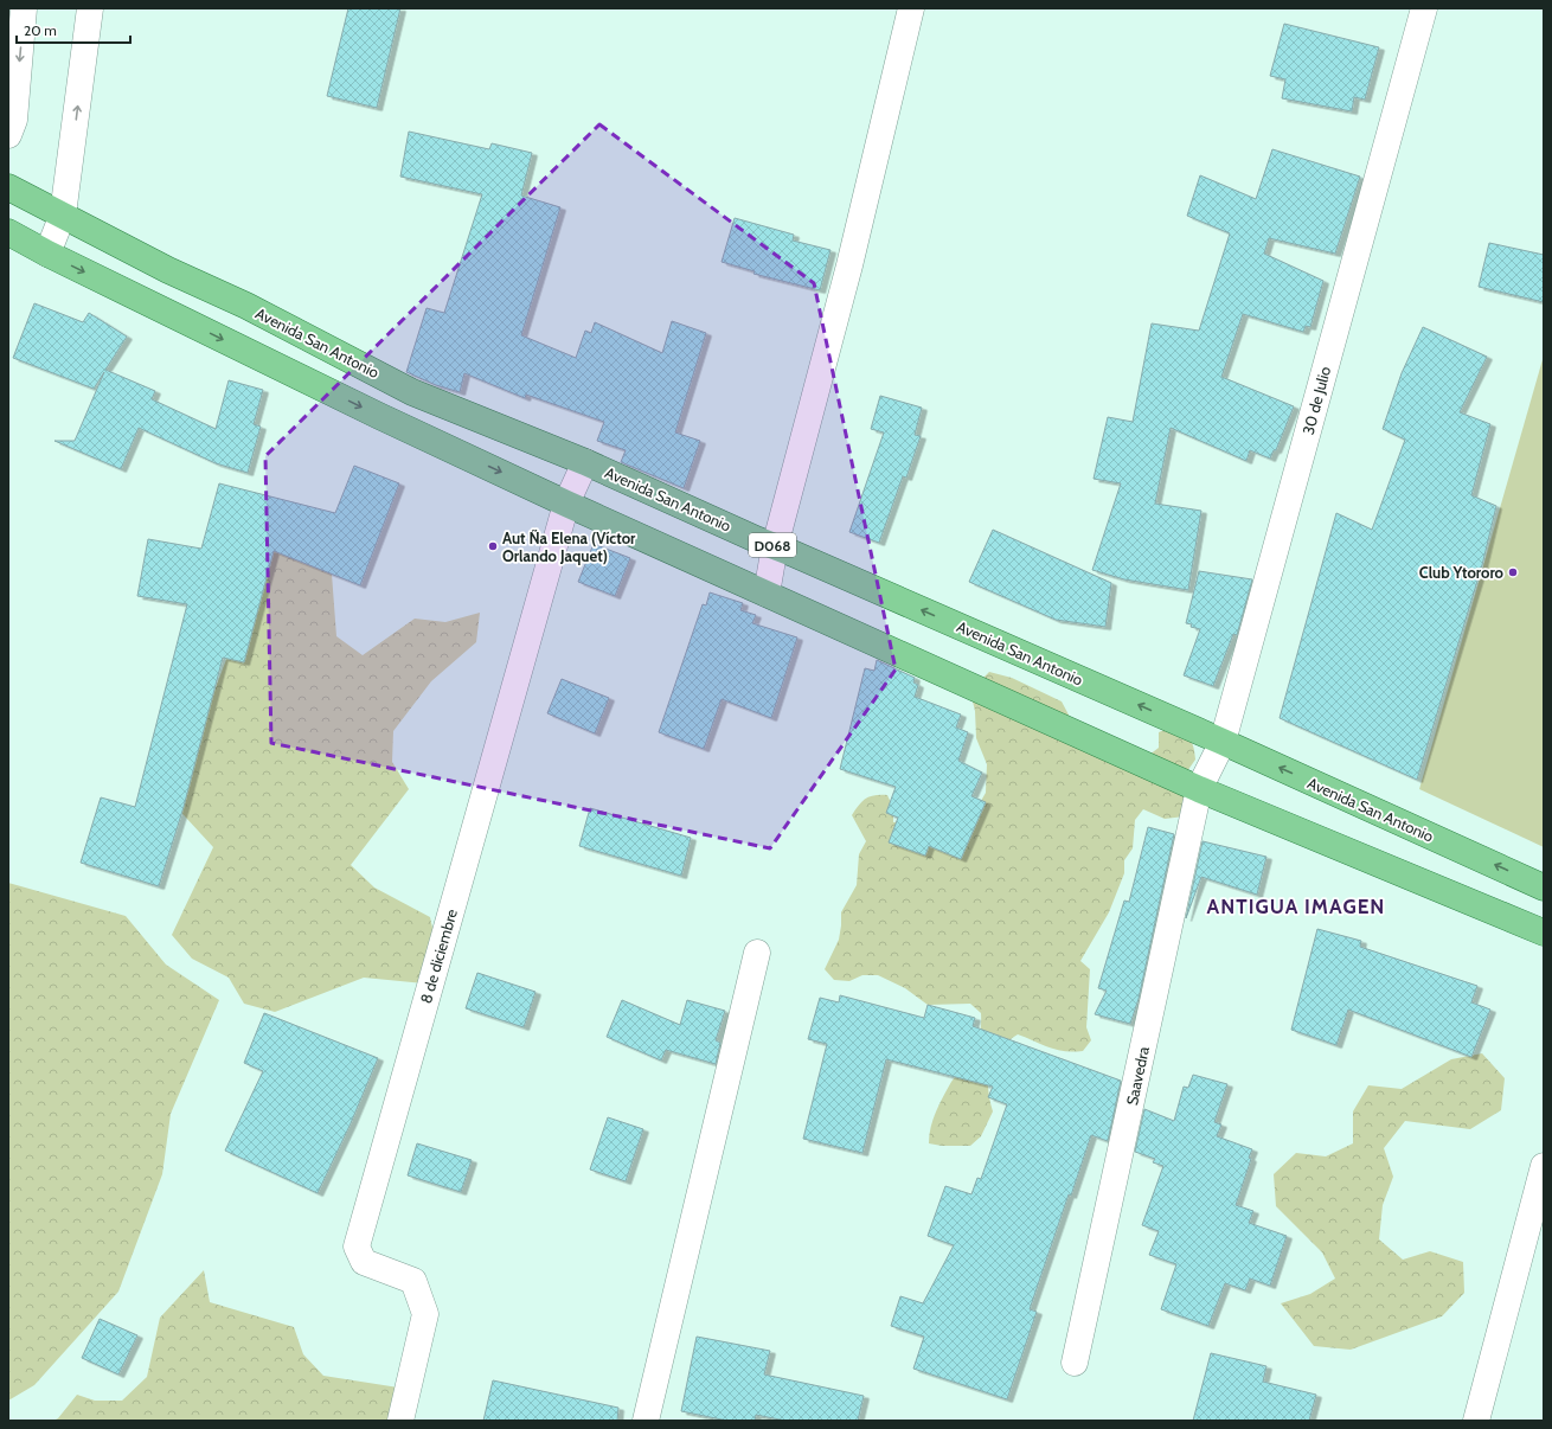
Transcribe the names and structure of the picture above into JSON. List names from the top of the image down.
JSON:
{
  "streets": {
    "main road": ["Avenida San Antonio", "D068"],
    "street": ["30 de Julio", "8 de diciembre", "Saavedra"]
  },
  "crossings": [
    ["Avenida San Antonio", "30 de Julio"],
    ["Avenida San Antonio", "8 de diciembre"],
    ["30 de Julio", "Saavedra"]
  ],
  "districts": ["ANTIGUA IMAGEN"],
  "places": ["Aut Ña Elena (Víctor Orlando Jaquet)", "Club Ytororo"],
  "scale_bar": "20 m"
}
